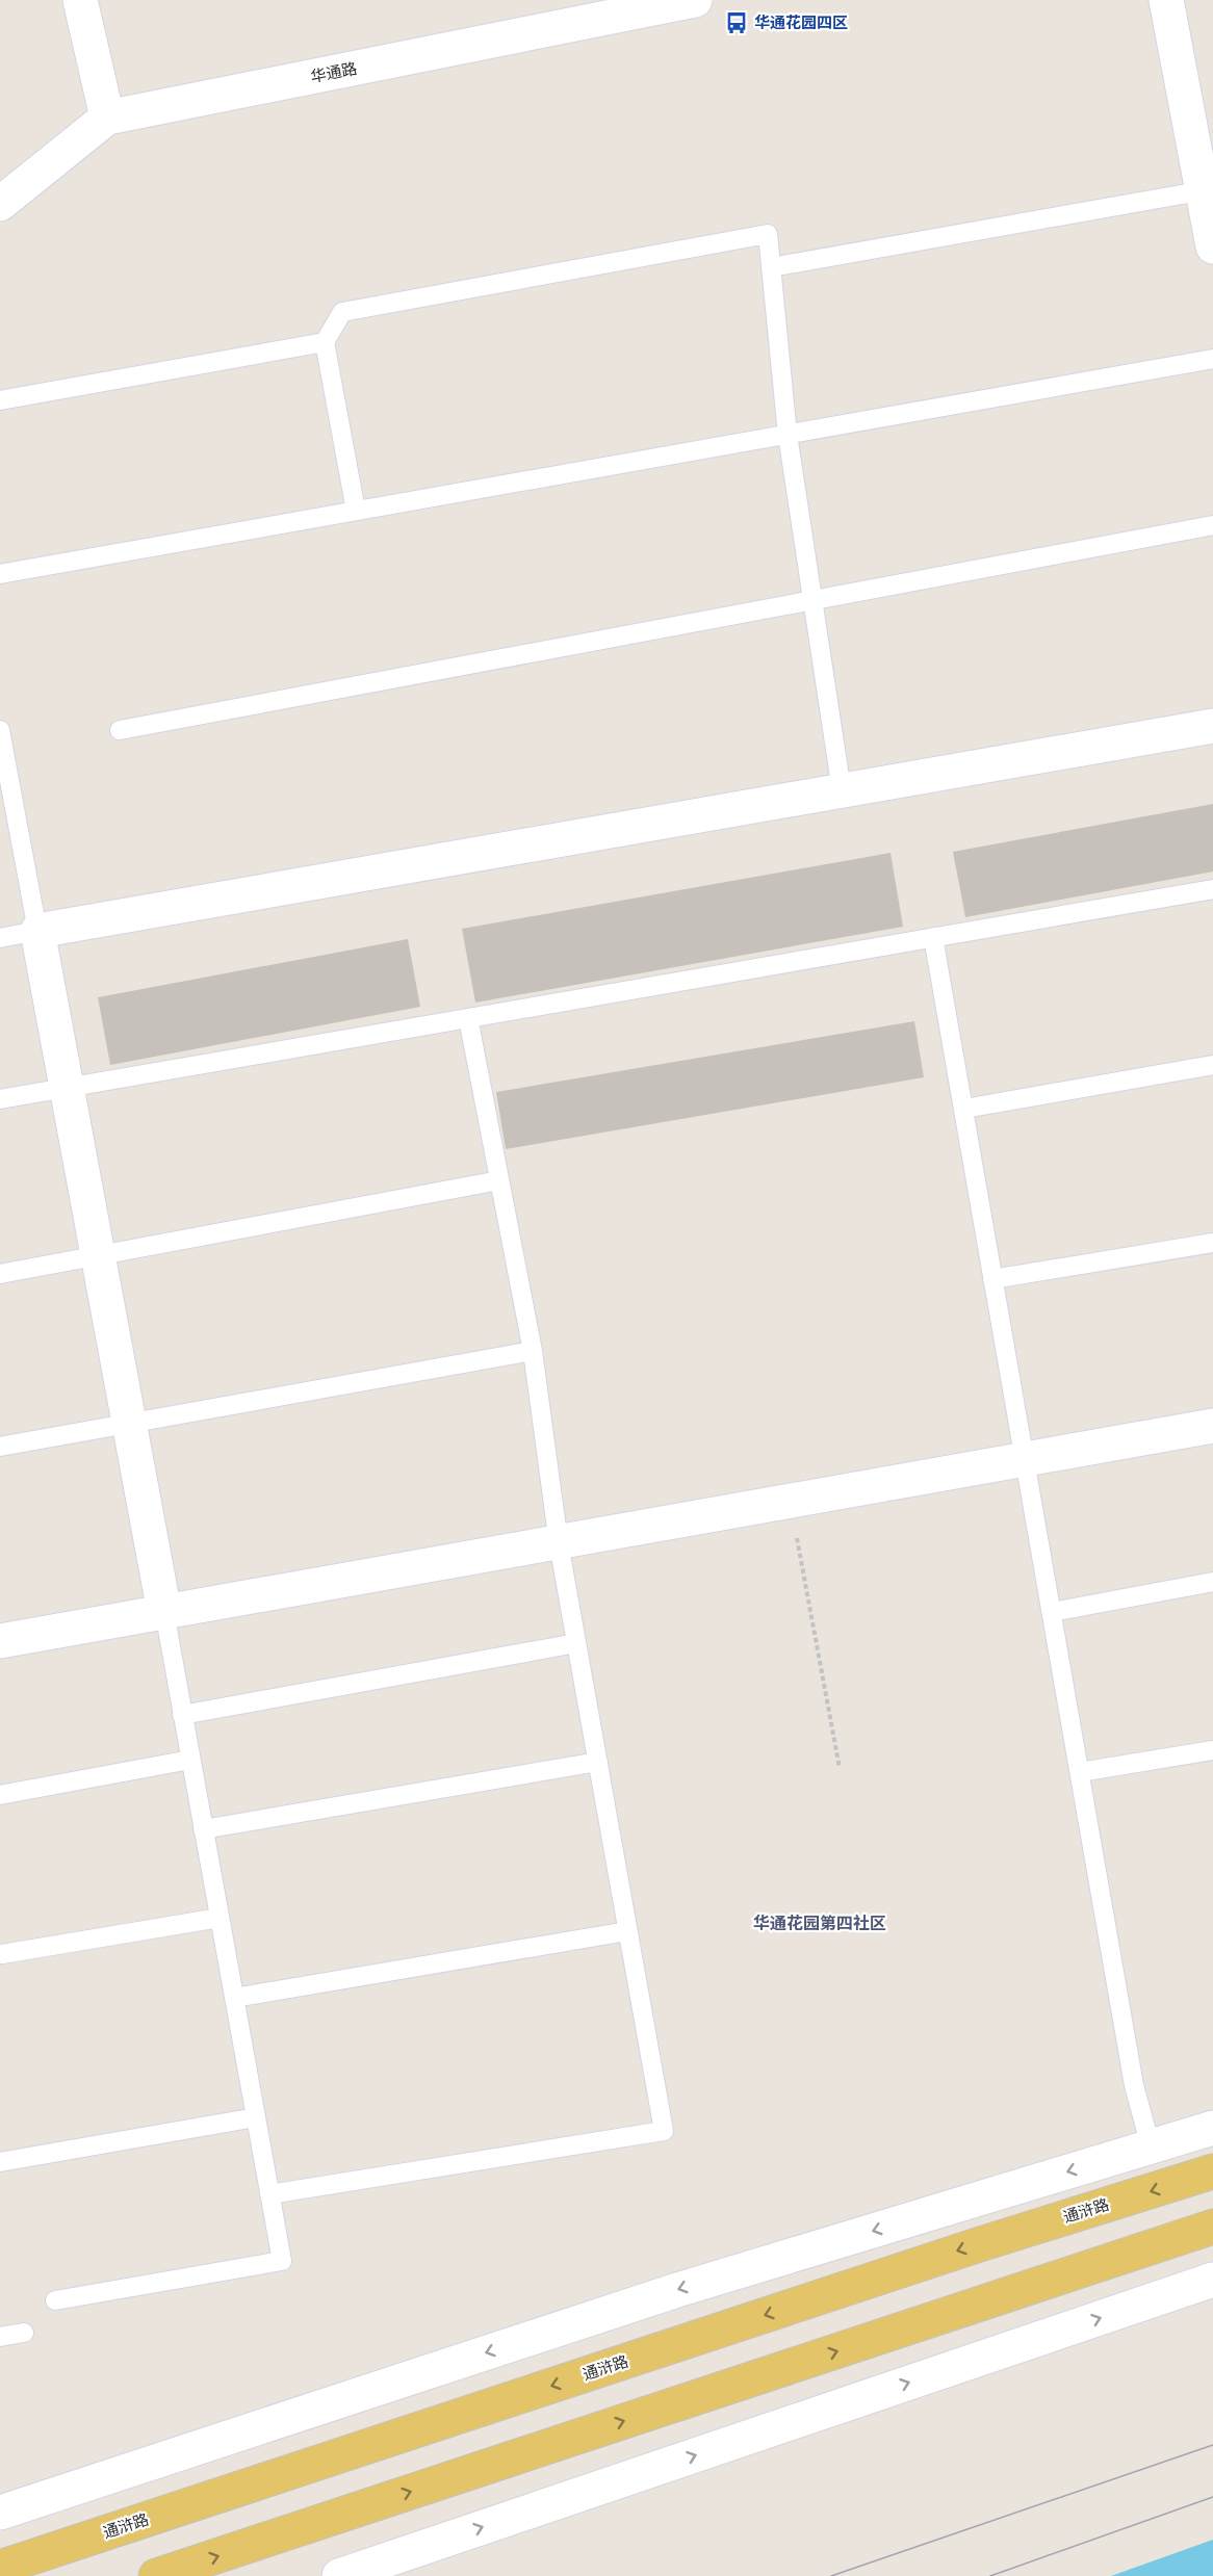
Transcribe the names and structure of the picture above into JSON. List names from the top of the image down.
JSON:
{
  "streets": {
    "main road": ["通浒路"],
    "street": ["华通路"]
  },
  "districts": ["华通花园第四社区"],
  "places": {
    "bus stop": ["华通花园四区"]
  }
}
